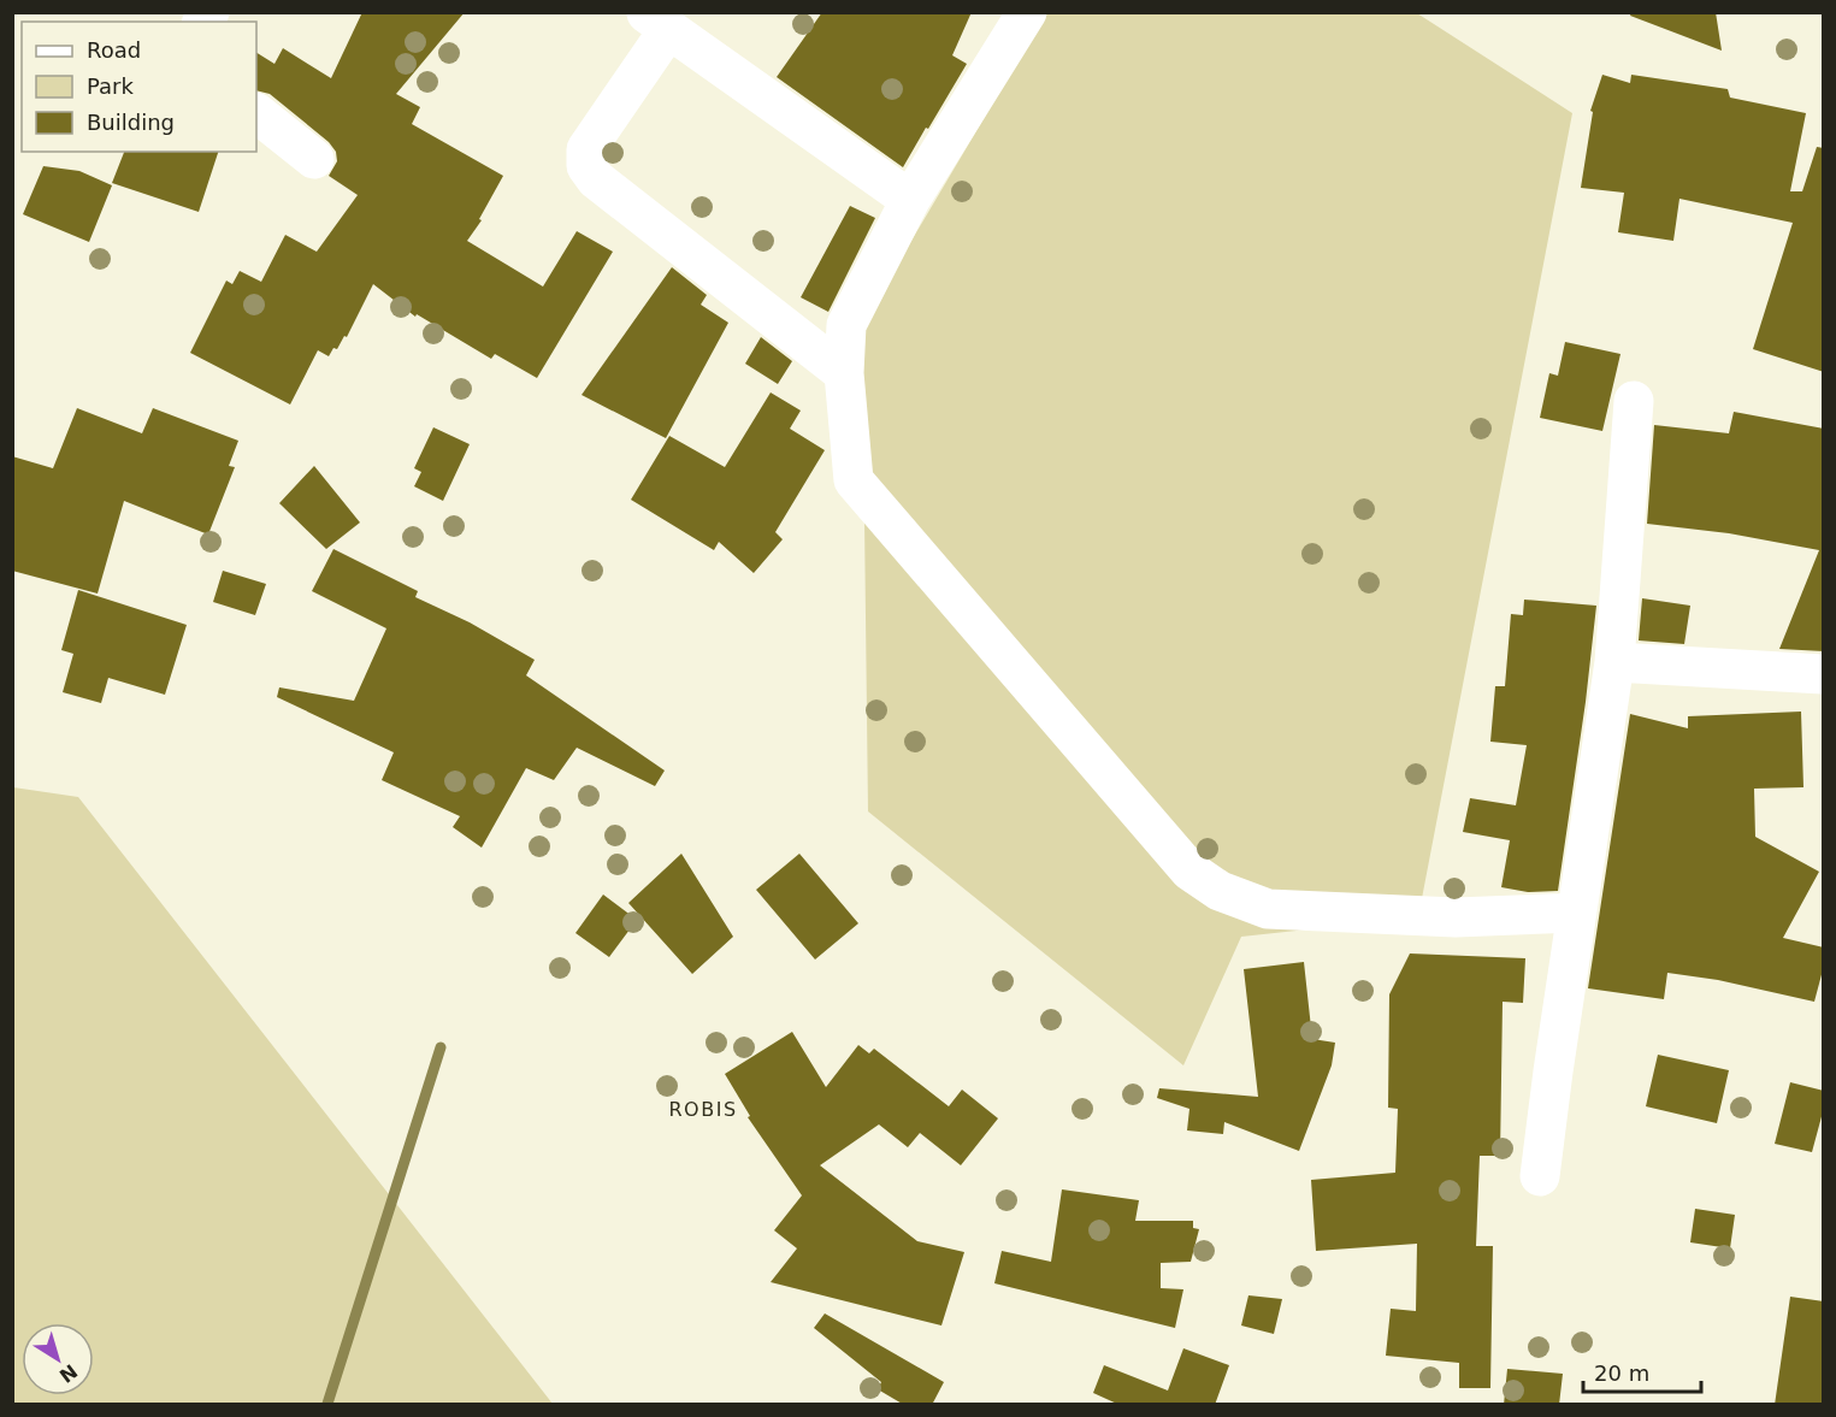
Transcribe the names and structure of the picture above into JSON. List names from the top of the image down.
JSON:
{
  "districts": ["ROBIS"],
  "legend": ["Road", "Park", "Building"],
  "scale_bar": "20 m",
  "north": "bottom right"
}
